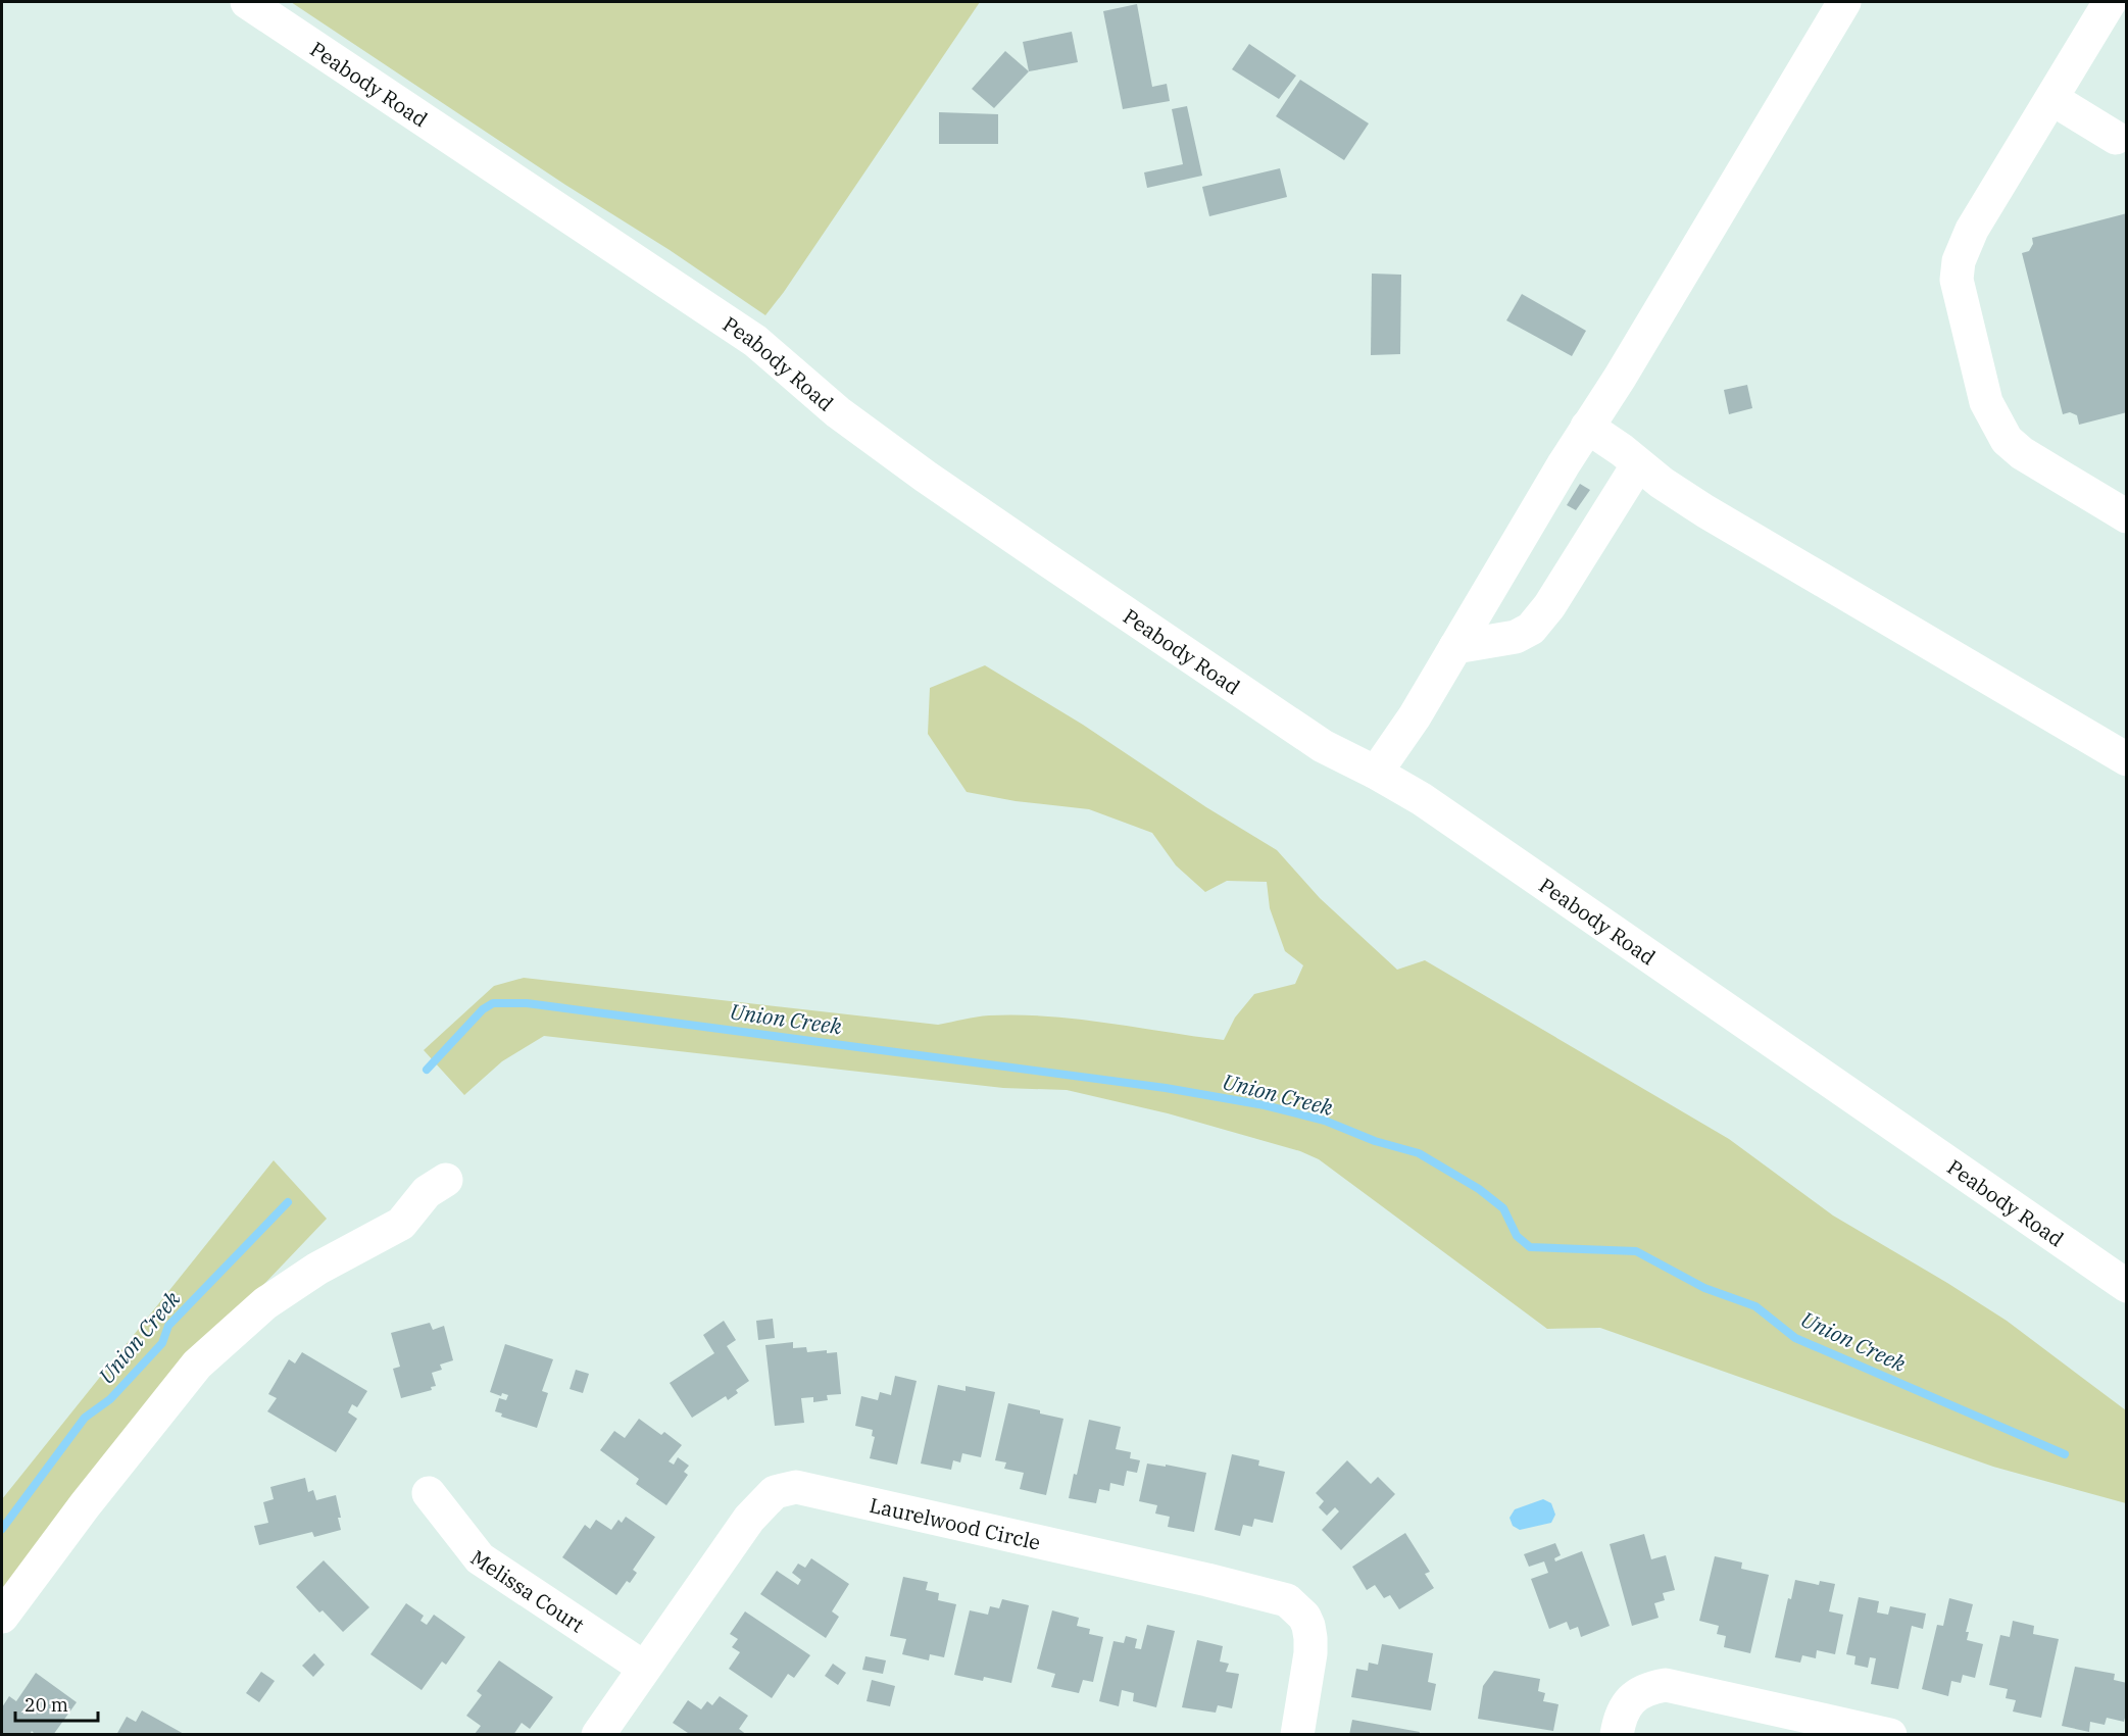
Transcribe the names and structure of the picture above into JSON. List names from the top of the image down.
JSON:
{
  "streets": {
    "main road": ["Peabody Road", "Laurelwood Circle", "Melissa Court"]
  },
  "crossings": [
    ["Laurelwood Circle", "Melissa Court"]
  ],
  "water": ["Union Creek"],
  "scale_bar": "20 m"
}
